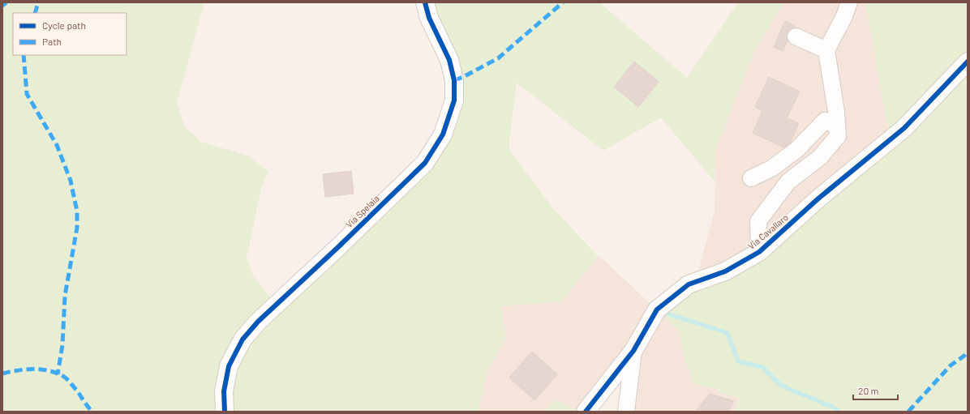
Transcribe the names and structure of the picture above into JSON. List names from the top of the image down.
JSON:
{
  "streets": {
    "street": ["Via Spelaia", "Via Cavallaro"]
  },
  "legend": ["Cycle path", "Path"],
  "scale_bar": "20 m"
}
